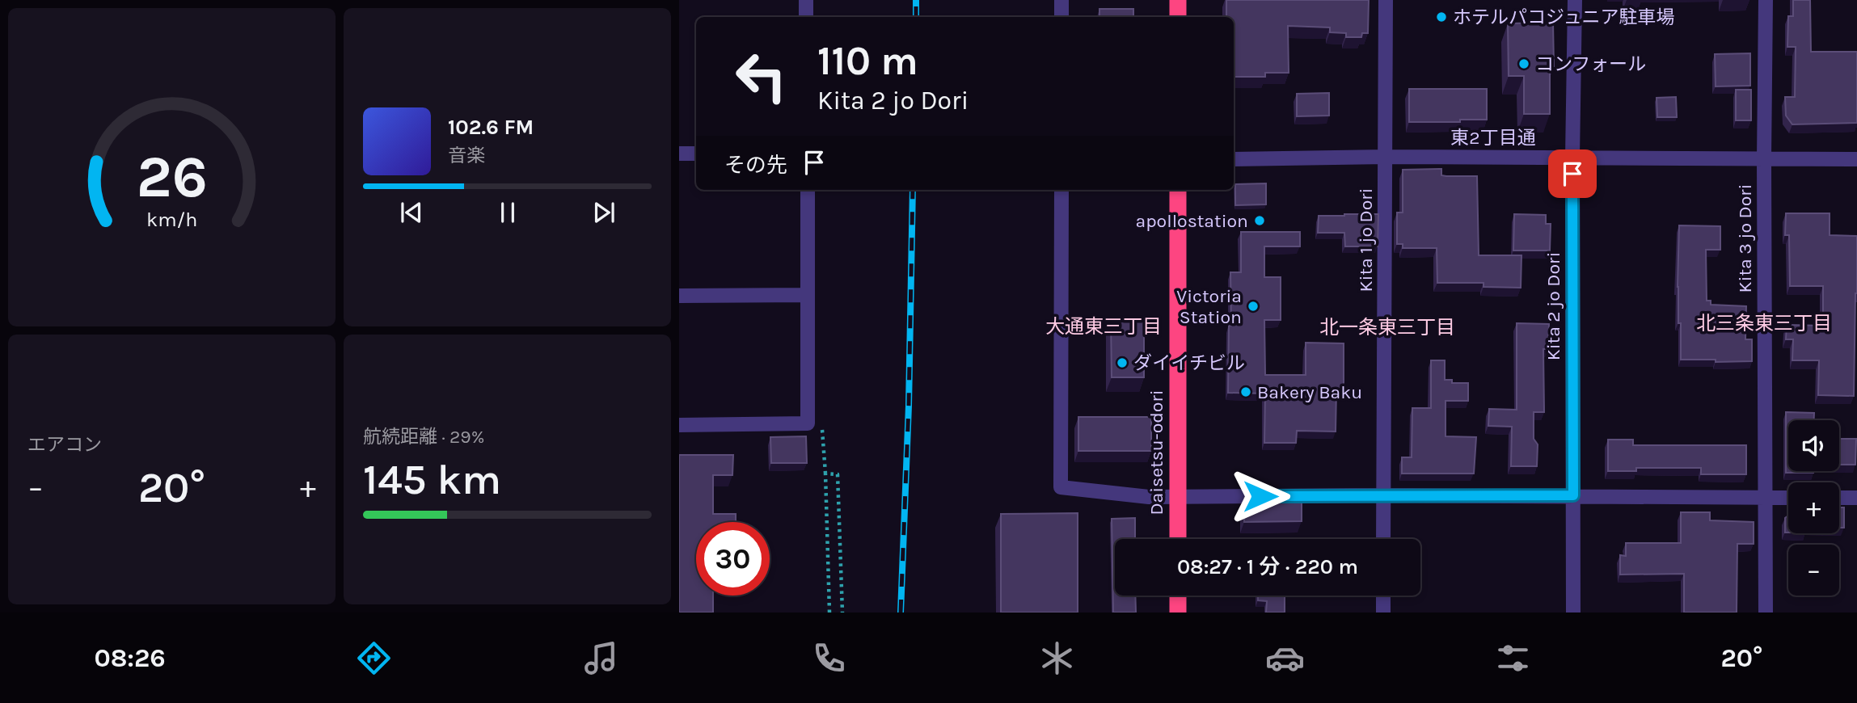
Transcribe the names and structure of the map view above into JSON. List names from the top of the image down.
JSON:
{
  "streets": {
    "highway": ["Daisetsu-odori"],
    "street": [
      "東2丁目通",
      "Kita 3 jo Dori",
      "Kita 1 jo Dori",
      "Kita 2 jo Dori"
    ]
  },
  "crossings": [
    ["東2丁目通", "Kita 3 jo Dori"],
    ["東2丁目通", "Kita 1 jo Dori"],
    ["東2丁目通", "Kita 2 jo Dori"]
  ],
  "districts": ["北三条東三丁目", "大通東三丁目", "北一条東三丁目"],
  "places": [
    "ホテルパコジュニア駐車場",
    "コンフォール",
    "apollostation",
    "Victoria Station",
    "ダイイチビル",
    "Bakery Baku"
  ],
  "page": {
    "turn": ["110 m", "Kita 2 jo Dori"],
    "song": ["102.6 FM", "音楽"],
    "then": "その先",
    "tile": [
      "エアコン",
      ["航続距離 · 29%", "145 km"]
    ],
    "map_buttons": ["+", "−"],
    "heat": ["−", "20°", "+"],
    "limit": "30",
    "trip": "08:27 · 1 分 · 220 m",
    "tabs": ["08:26", "20°"],
    "gauge": ["26", "km/h"]
  }
}
